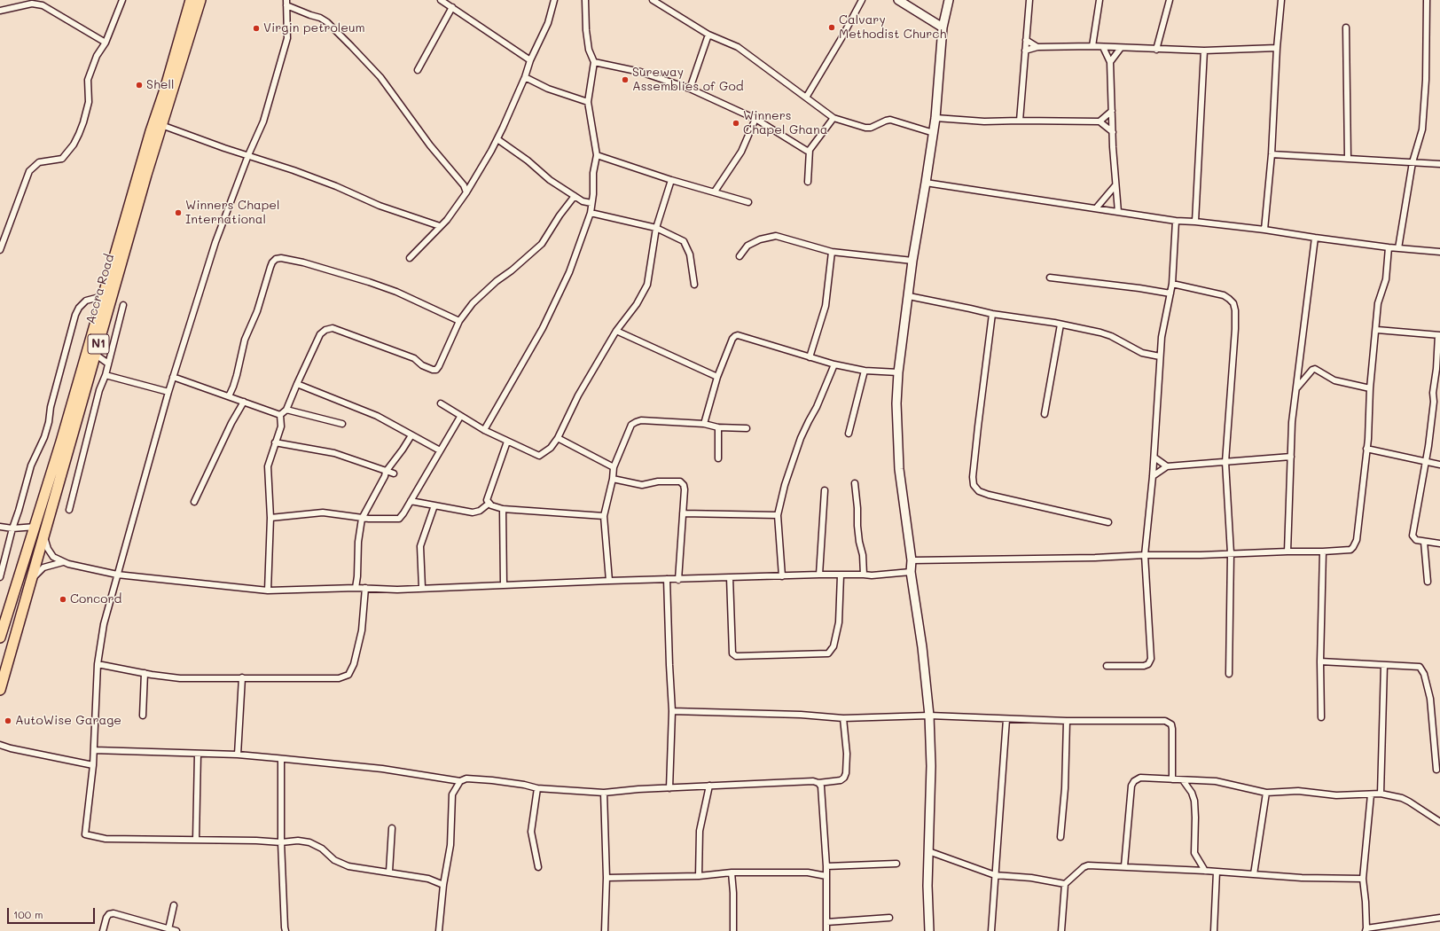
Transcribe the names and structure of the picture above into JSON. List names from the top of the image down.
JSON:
{
  "streets": {
    "highway": ["Accra Road", "N1"]
  },
  "places": [
    "Calvary Methodist Church",
    "Virgin petroleum",
    "Sureway Assemblies of God",
    "Shell",
    "Winners Chapel Ghana",
    "Winners Chapel International",
    "Concord",
    "AutoWise Garage"
  ],
  "scale_bar": "100 m"
}
